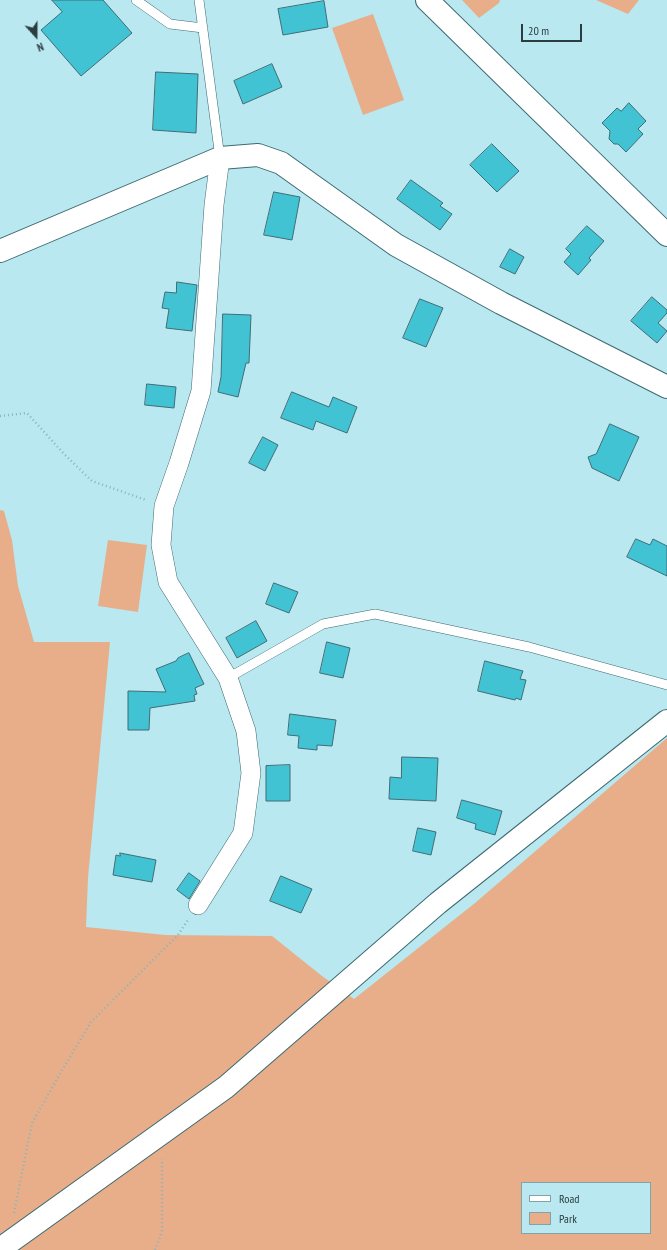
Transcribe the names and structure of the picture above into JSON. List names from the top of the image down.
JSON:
{
  "legend": ["Road", "Park"],
  "scale_bar": "20 m",
  "north": "bottom"
}
